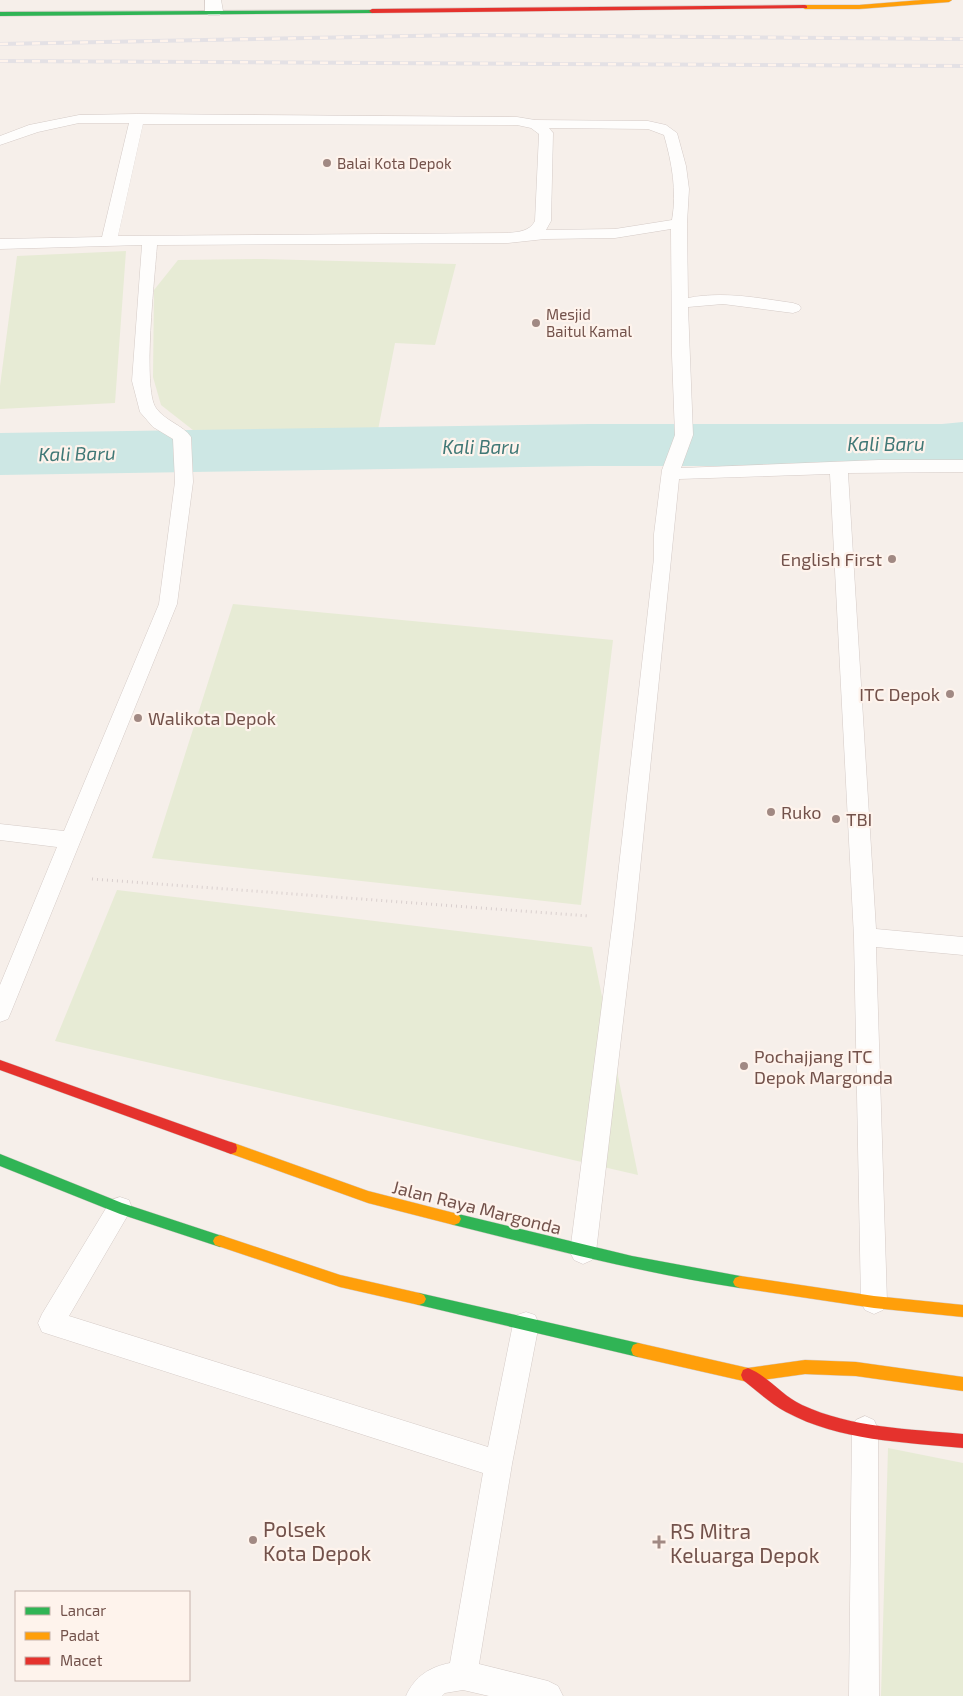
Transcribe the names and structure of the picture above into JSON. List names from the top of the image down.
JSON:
{
  "streets": {
    "main road": ["Jalan Raya Margonda"]
  },
  "water": ["Kali Baru"],
  "places": {
    "other": [
      "Balai Kota Depok",
      "Mesjid Baitul Kamal",
      "English First",
      "ITC Depok",
      "Walikota Depok",
      "Ruko",
      "TBI",
      "Pochajjang ITC Depok Margonda",
      "Polsek Kota Depok"
    ],
    "health": ["RS Mitra Keluarga Depok"]
  },
  "legend": ["Lancar", "Padat", "Macet"]
}
